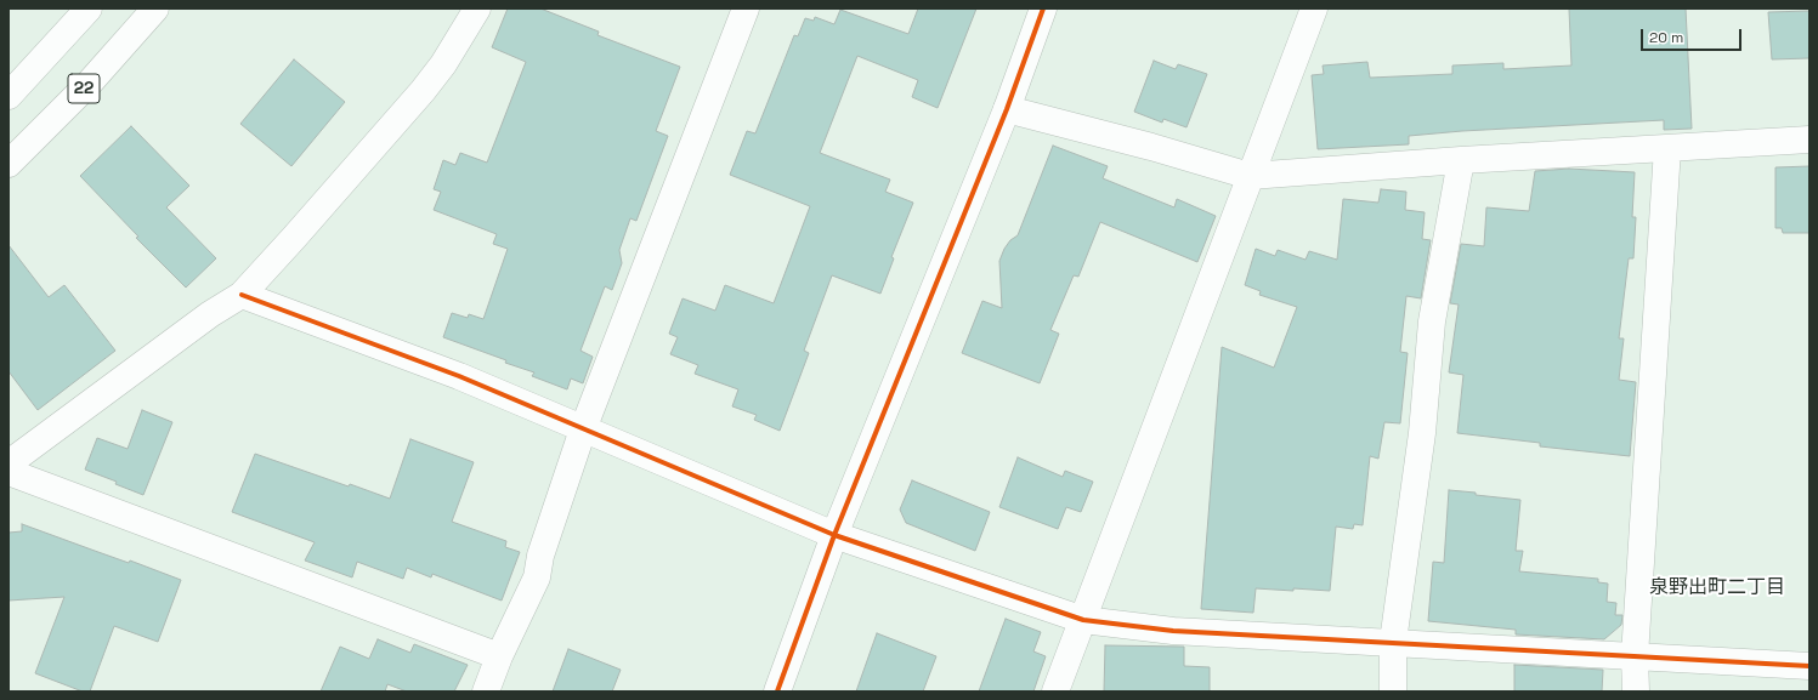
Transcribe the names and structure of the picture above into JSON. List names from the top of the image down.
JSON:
{
  "streets": {
    "street": ["22"]
  },
  "districts": ["泉野出町二丁目"],
  "scale_bar": "20 m"
}
